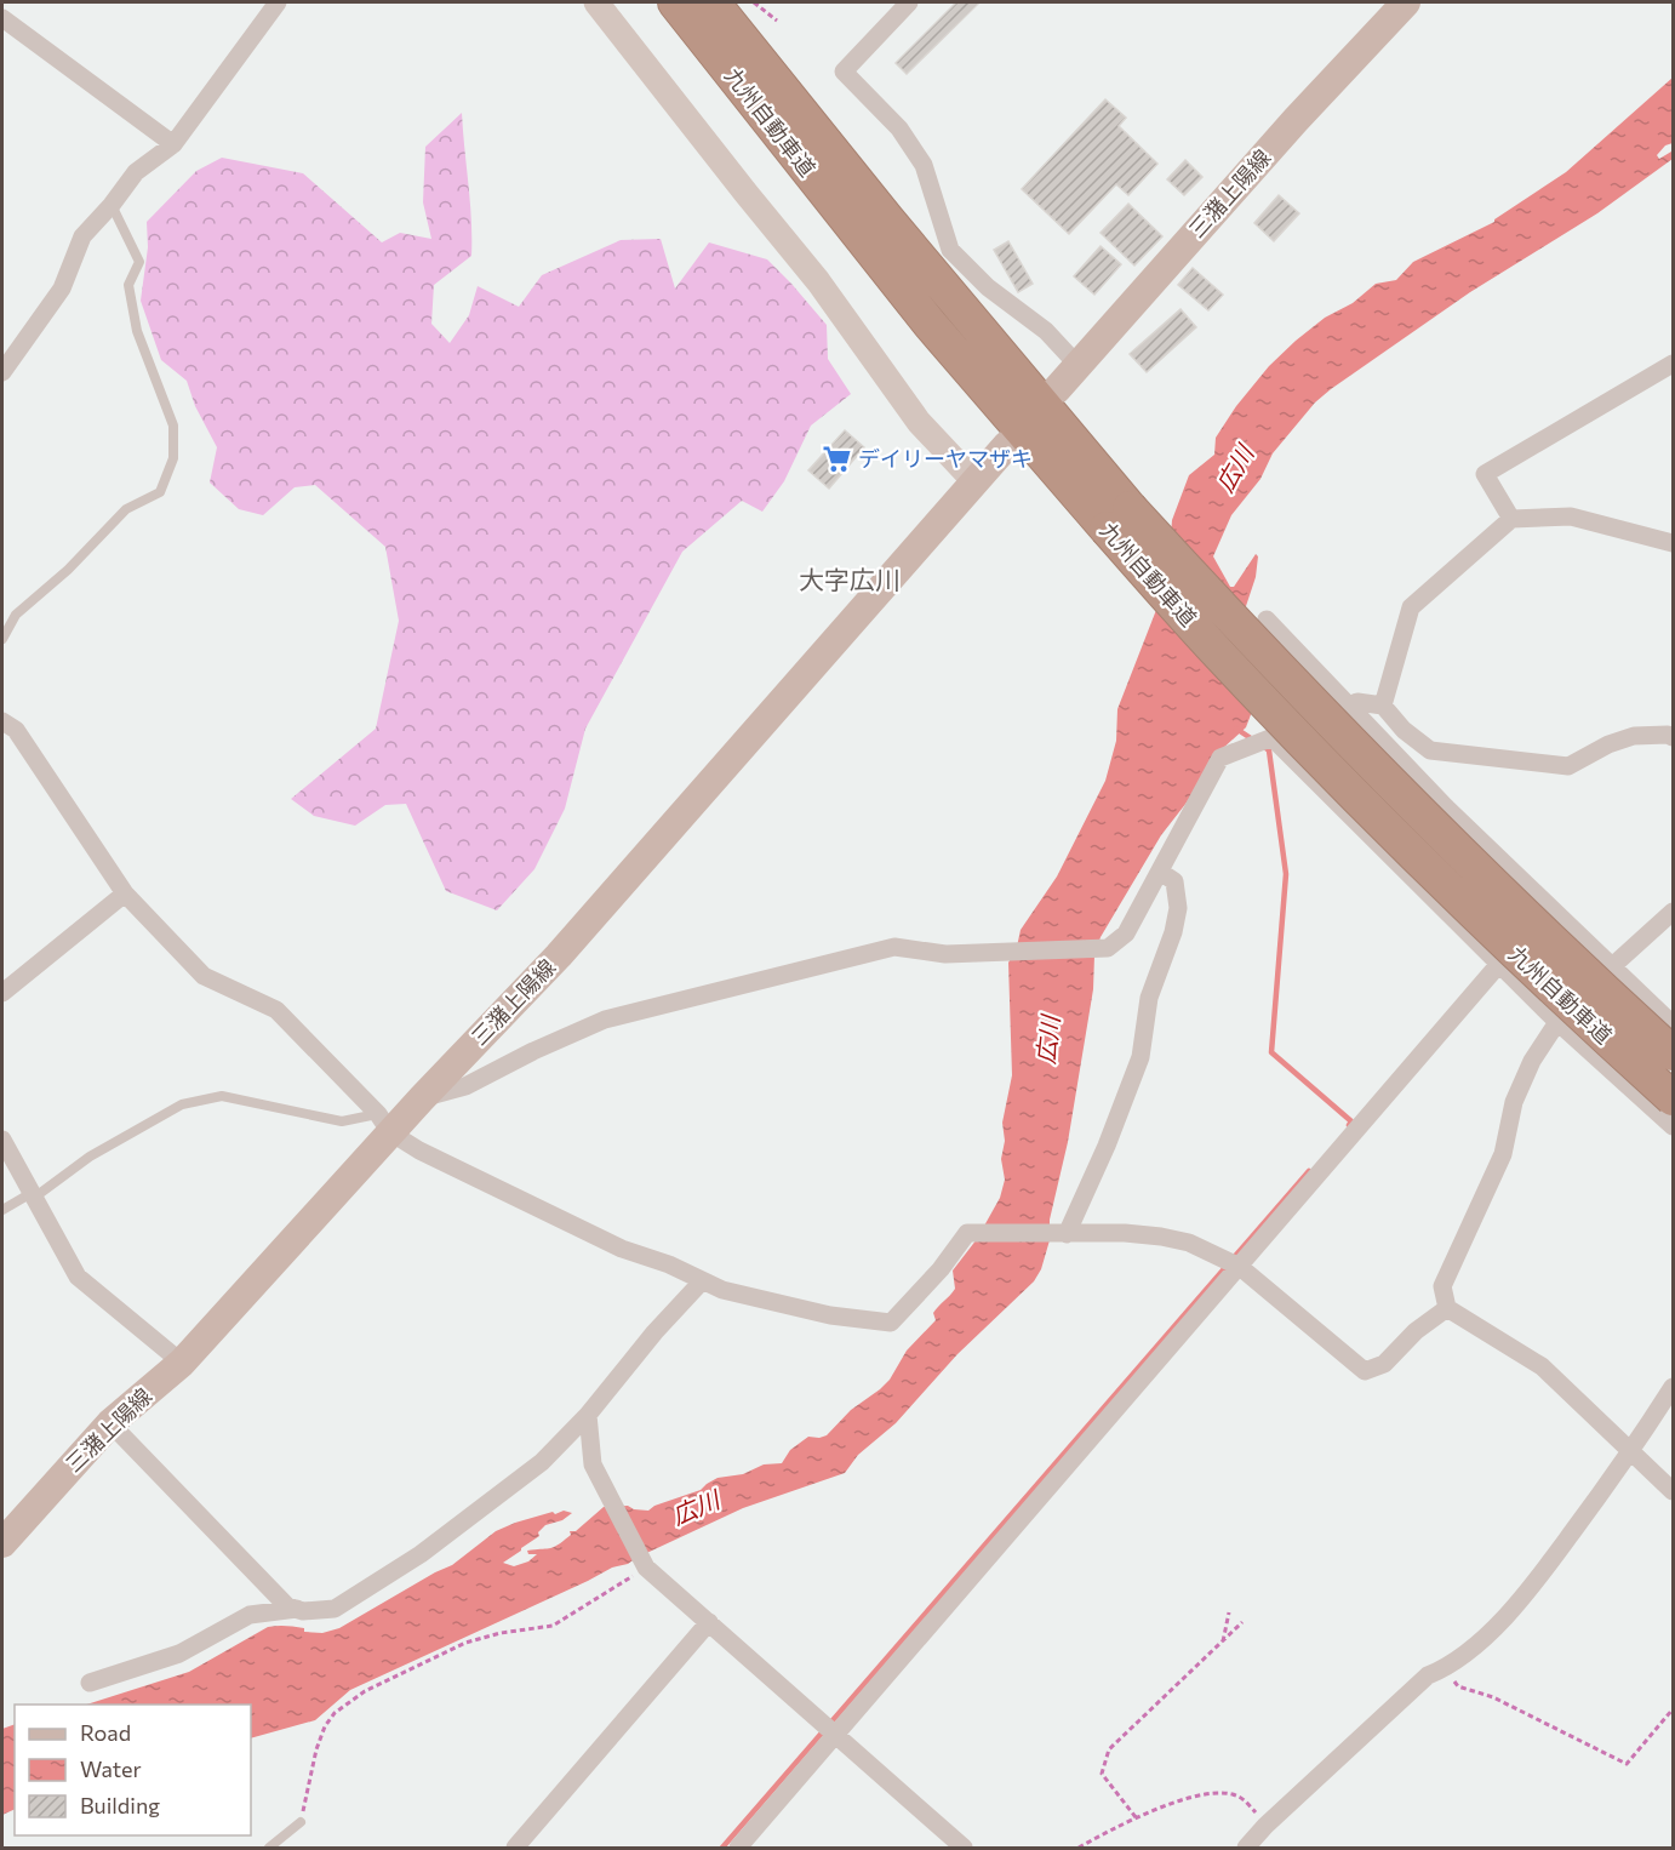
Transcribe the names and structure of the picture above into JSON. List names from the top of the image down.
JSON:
{
  "streets": {
    "highway": ["九州自動車道"],
    "main road": ["三潴上陽線"]
  },
  "districts": ["大字広川"],
  "water": ["広川"],
  "places": {
    "supermarket": ["デイリーヤマザキ"]
  },
  "legend": ["Road", "Water", "Building"]
}
